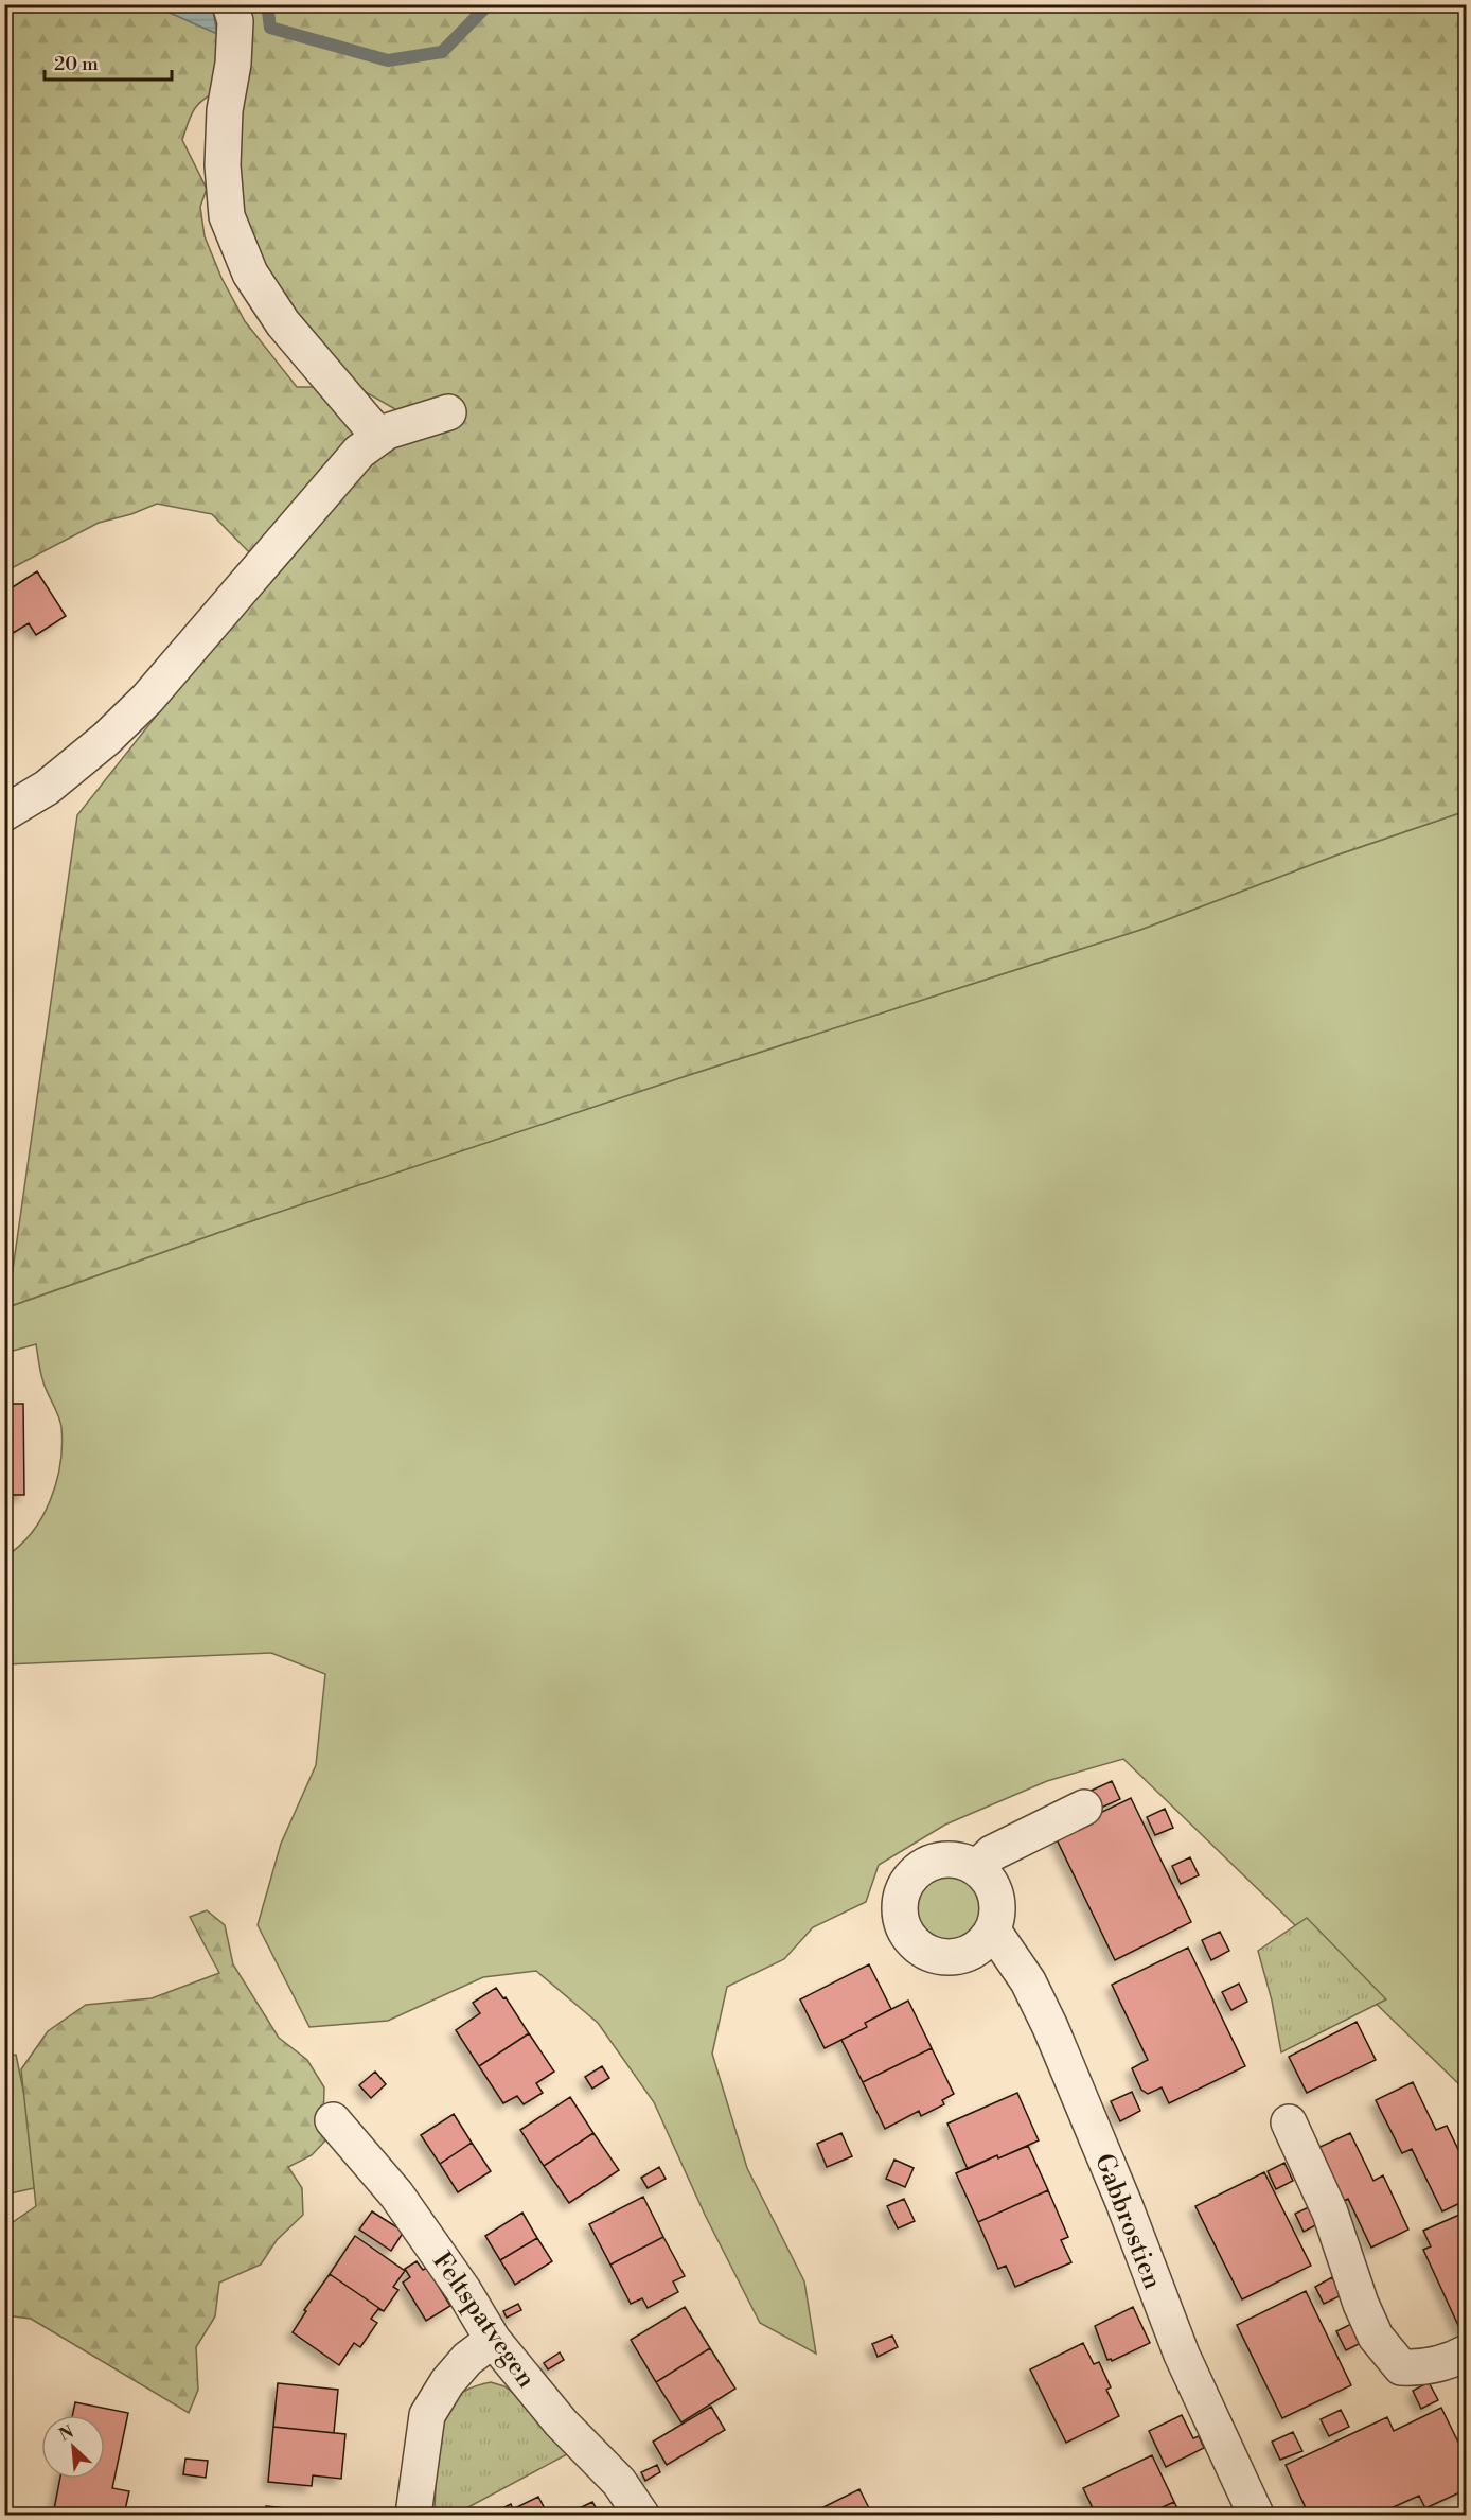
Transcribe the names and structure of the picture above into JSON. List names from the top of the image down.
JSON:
{
  "streets": {
    "street": ["Gabbrostien", "Feltspatvegen"]
  },
  "scale_bar": "20 m",
  "north": "top left"
}
